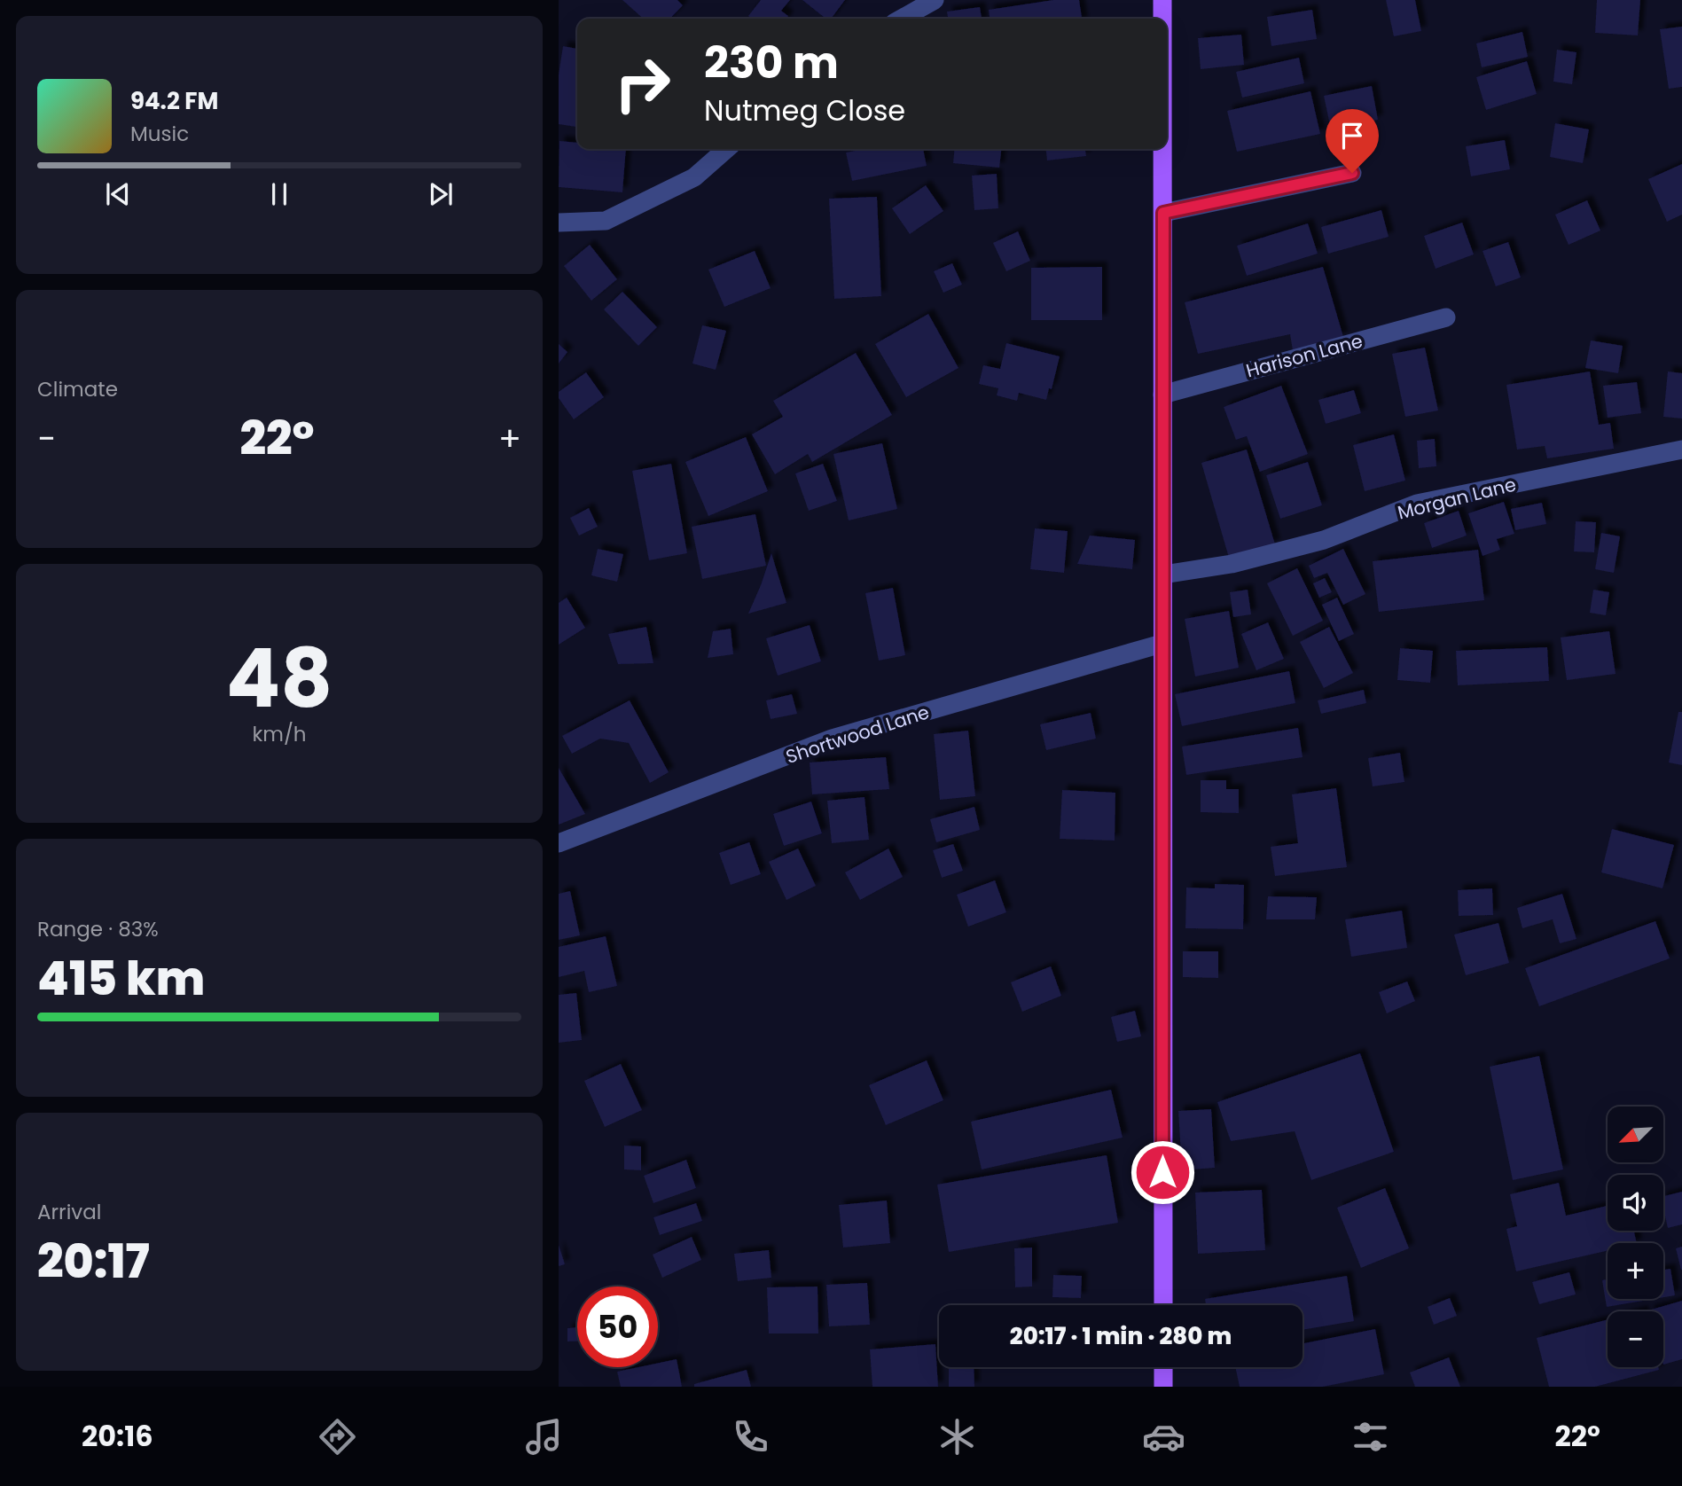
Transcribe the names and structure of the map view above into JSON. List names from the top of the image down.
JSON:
{
  "streets": {
    "street": ["Harison Lane", "Morgan Lane", "Shortwood Lane"]
  },
  "north": "bottom left",
  "page": {
    "turn": ["230 m", "Nutmeg Close"],
    "song": ["94.2 FM", "Music"],
    "tile": [
      "Climate",
      ["48", "km/h"],
      ["Range · 83%", "415 km"],
      ["Arrival", "20:17"]
    ],
    "heat": ["−", "22°", "+"],
    "map_buttons": ["+", "−"],
    "limit": "50",
    "trip": "20:17 · 1 min · 280 m",
    "tabs": ["20:16", "22°"]
  }
}
